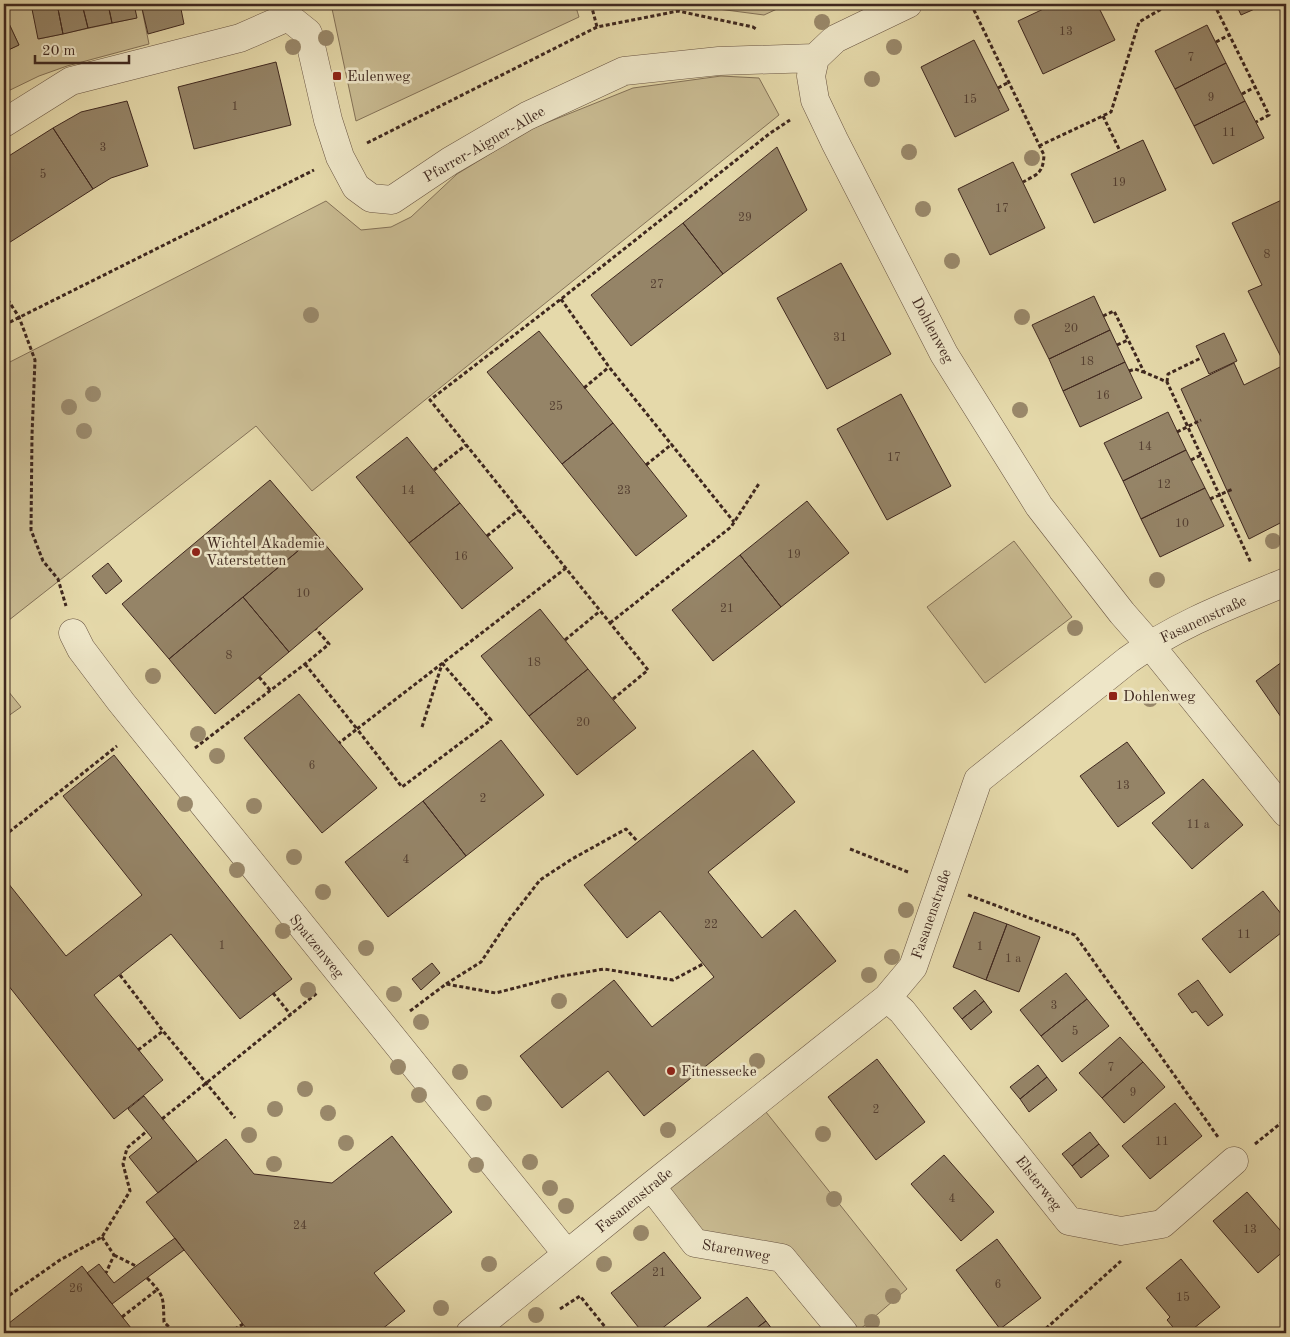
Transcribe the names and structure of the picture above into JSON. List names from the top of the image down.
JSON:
{
  "streets": {
    "street": [
      "Pfarrer-Aigner-Allee",
      "Dohlenweg",
      "Fasanenstraße",
      "Spatzenweg",
      "Elsterweg",
      "Starenweg"
    ]
  },
  "crossings": [
    ["Pfarrer-Aigner-Allee", "Dohlenweg"],
    ["Dohlenweg", "Fasanenstraße"],
    ["Fasanenstraße", "Spatzenweg"],
    ["Fasanenstraße", "Elsterweg"],
    ["Fasanenstraße", "Starenweg"]
  ],
  "places": {
    "transit": ["Eulenweg", "Dohlenweg"],
    "other": ["Wichtel Akademie Vaterstetten", "Fitnessecke"]
  },
  "house_numbers": [
    "13",
    "7",
    "9",
    "15",
    "1",
    "11",
    "3",
    "5",
    "19",
    "17",
    "29",
    "8",
    "27",
    "20",
    "31",
    "18",
    "16",
    "25",
    "14",
    "17",
    "12",
    "14",
    "23",
    "10",
    "19",
    "16",
    "10",
    "21",
    "8",
    "18",
    "20",
    "6",
    "13",
    "2",
    "11 a",
    "4",
    "22",
    "11",
    "1",
    "1",
    "1 a",
    "3",
    "5",
    "7",
    "9",
    "2",
    "11",
    "4",
    "24",
    "13",
    "21",
    "6",
    "26",
    "15"
  ],
  "scale_bar": "20 m"
}
